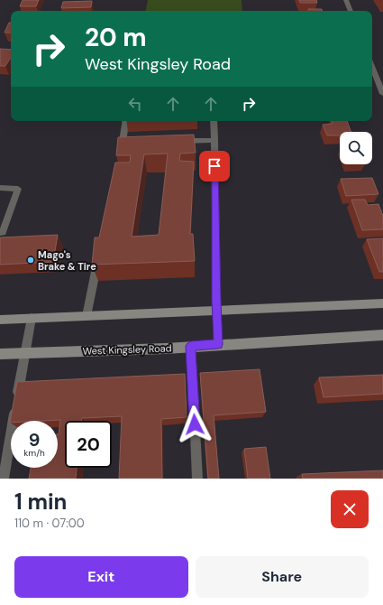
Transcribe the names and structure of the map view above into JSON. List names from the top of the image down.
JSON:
{
  "streets": {
    "main road": ["West Kingsley Road"]
  },
  "places": ["Mago's Brake & Tire"],
  "page": {
    "turn": ["20 m", "West Kingsley Road"],
    "speed": "9 km/h",
    "limit": "20",
    "heading": ["1 min", "110 m · 07:00"],
    "buttons": ["Exit", "Share"]
  }
}
